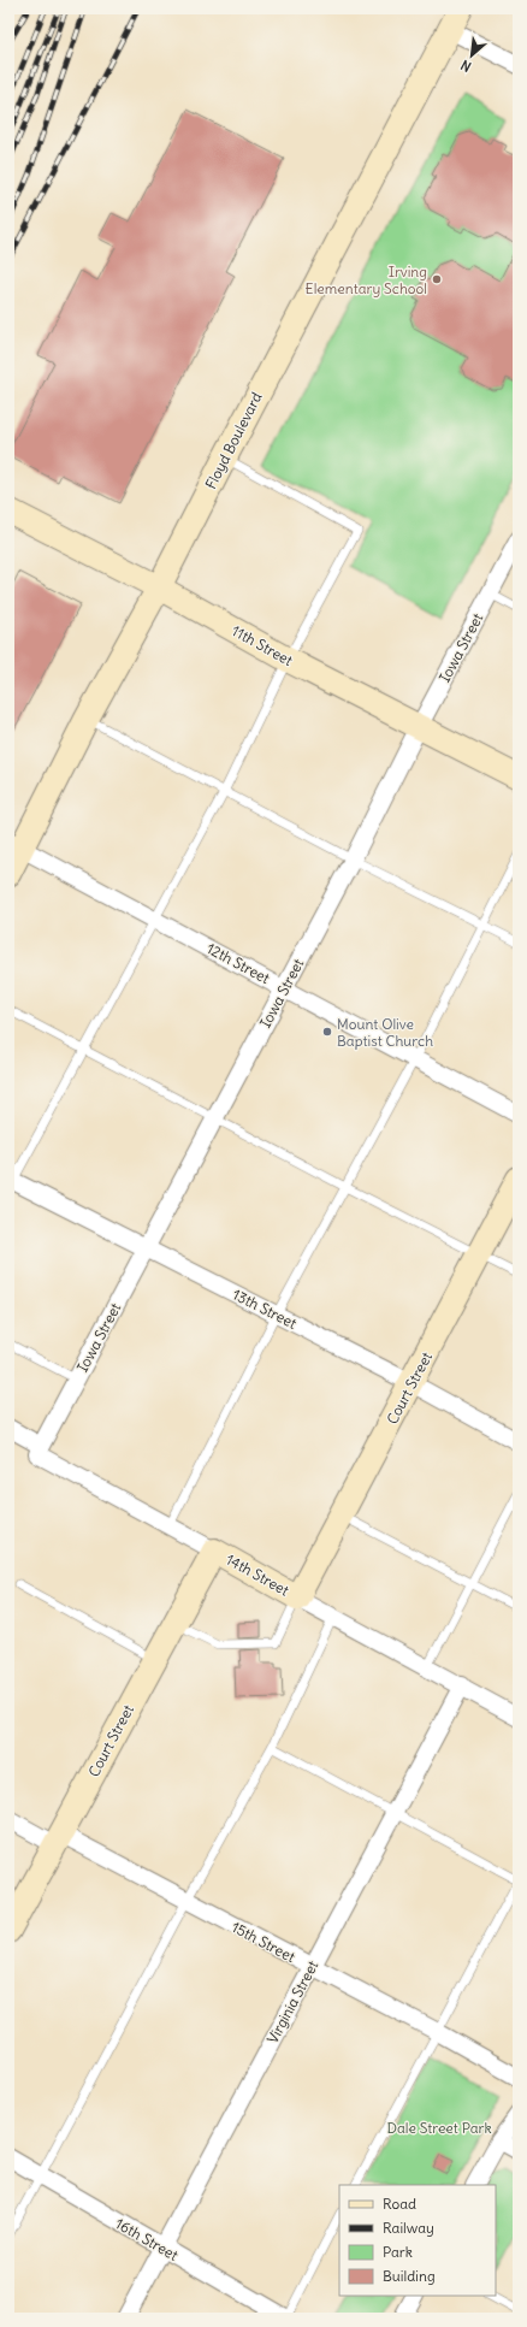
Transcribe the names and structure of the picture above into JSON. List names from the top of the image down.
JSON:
{
  "streets": {
    "main road": [
      "Floyd Boulevard",
      "11th Street",
      "Court Street",
      "14th Street"
    ],
    "street": [
      "Iowa Street",
      "12th Street",
      "13th Street",
      "15th Street",
      "Virginia Street",
      "16th Street"
    ]
  },
  "crossings": [
    ["Floyd Boulevard", "11th Street"],
    ["Floyd Boulevard", "12th Street"],
    ["11th Street", "Iowa Street"],
    ["Iowa Street", "12th Street"],
    ["Iowa Street", "13th Street"],
    ["Iowa Street", "14th Street"],
    ["13th Street", "Court Street"],
    ["Court Street", "14th Street"],
    ["Court Street", "15th Street"],
    ["14th Street", "Virginia Street"],
    ["15th Street", "Virginia Street"],
    ["Virginia Street", "16th Street"]
  ],
  "parks": ["Dale Street Park"],
  "places": ["Irving Elementary School", "Mount Olive Baptist Church"],
  "legend": [
    "Road",
    "Railway",
    "Park",
    "Building"
  ],
  "north": "bottom left"
}
